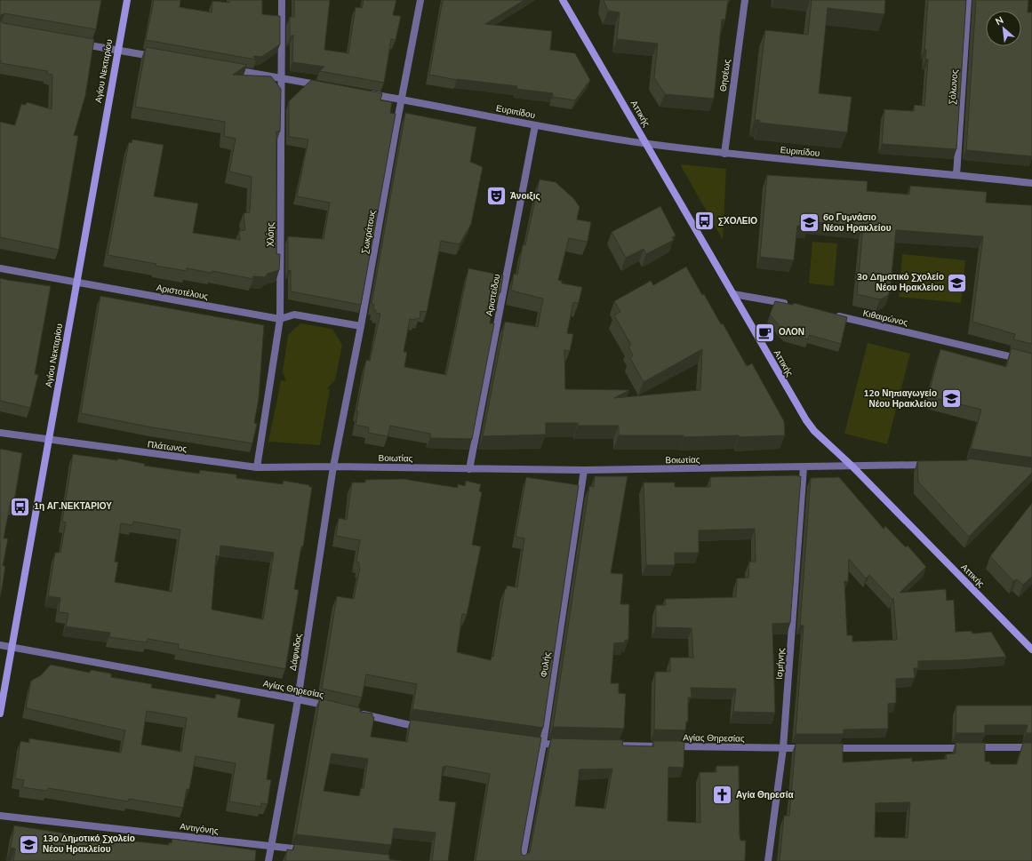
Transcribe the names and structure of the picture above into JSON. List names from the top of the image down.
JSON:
{
  "streets": {
    "street": [
      "Αγίου Νεκταρίου",
      "Θησέως",
      "Σόλωνος",
      "Ευριπίδου",
      "Αττικής",
      "Σωκράτους",
      "Χλόης",
      "Αριστοτέλους",
      "Αριστείδου",
      "Κιθαιρώνος",
      "Πλάτωνος",
      "Βοιωτίας",
      "Δάφνιδος",
      "Ισμήνης",
      "Φυλής",
      "Αγίας Θηρεσίας",
      "Αντιγόνης"
    ]
  },
  "crossings": [
    ["Αγίου Νεκταρίου", "Αριστοτέλους"],
    ["Αγίου Νεκταρίου", "Πλάτωνος"],
    ["Αγίου Νεκταρίου", "Αγίας Θηρεσίας"],
    ["Θησέως", "Ευριπίδου"],
    ["Σόλωνος", "Ευριπίδου"],
    ["Ευριπίδου", "Αττικής"],
    ["Ευριπίδου", "Σωκράτους"],
    ["Ευριπίδου", "Αριστείδου"],
    ["Αττικής", "Βοιωτίας"],
    ["Σωκράτους", "Αριστοτέλους"],
    ["Σωκράτους", "Πλάτωνος"],
    ["Σωκράτους", "Βοιωτίας"],
    ["Σωκράτους", "Δάφνιδος"],
    ["Χλόης", "Αριστοτέλους"],
    ["Χλόης", "Πλάτωνος"],
    ["Αριστείδου", "Βοιωτίας"],
    ["Πλάτωνος", "Βοιωτίας"],
    ["Πλάτωνος", "Δάφνιδος"],
    ["Βοιωτίας", "Δάφνιδος"],
    ["Βοιωτίας", "Ισμήνης"],
    ["Βοιωτίας", "Φυλής"],
    ["Δάφνιδος", "Αγίας Θηρεσίας"],
    ["Δάφνιδος", "Αντιγόνης"],
    ["Ισμήνης", "Αγίας Θηρεσίας"]
  ],
  "places": {
    "theatre": ["Άνοιξις"],
    "bus stop": ["ΣΧΟΛΕΙΟ", "1η ΑΓ.ΝΕΚΤΑΡΙΟΥ"],
    "school or university": [
      "6ο Γυμνάσιο Νέου Ηρακλείου",
      "3ο Δημοτικό Σχολείο Νέου Ηρακλείου",
      "12ο Νηπιαγωγείο Νέου Ηρακλείου",
      "13ο Δημοτικό Σχολείο Νέου Ηρακλείου"
    ],
    "cafe": ["ΟΛΟΝ"],
    "church": ["Αγία Θηρεσία"]
  },
  "north": "top left"
}
